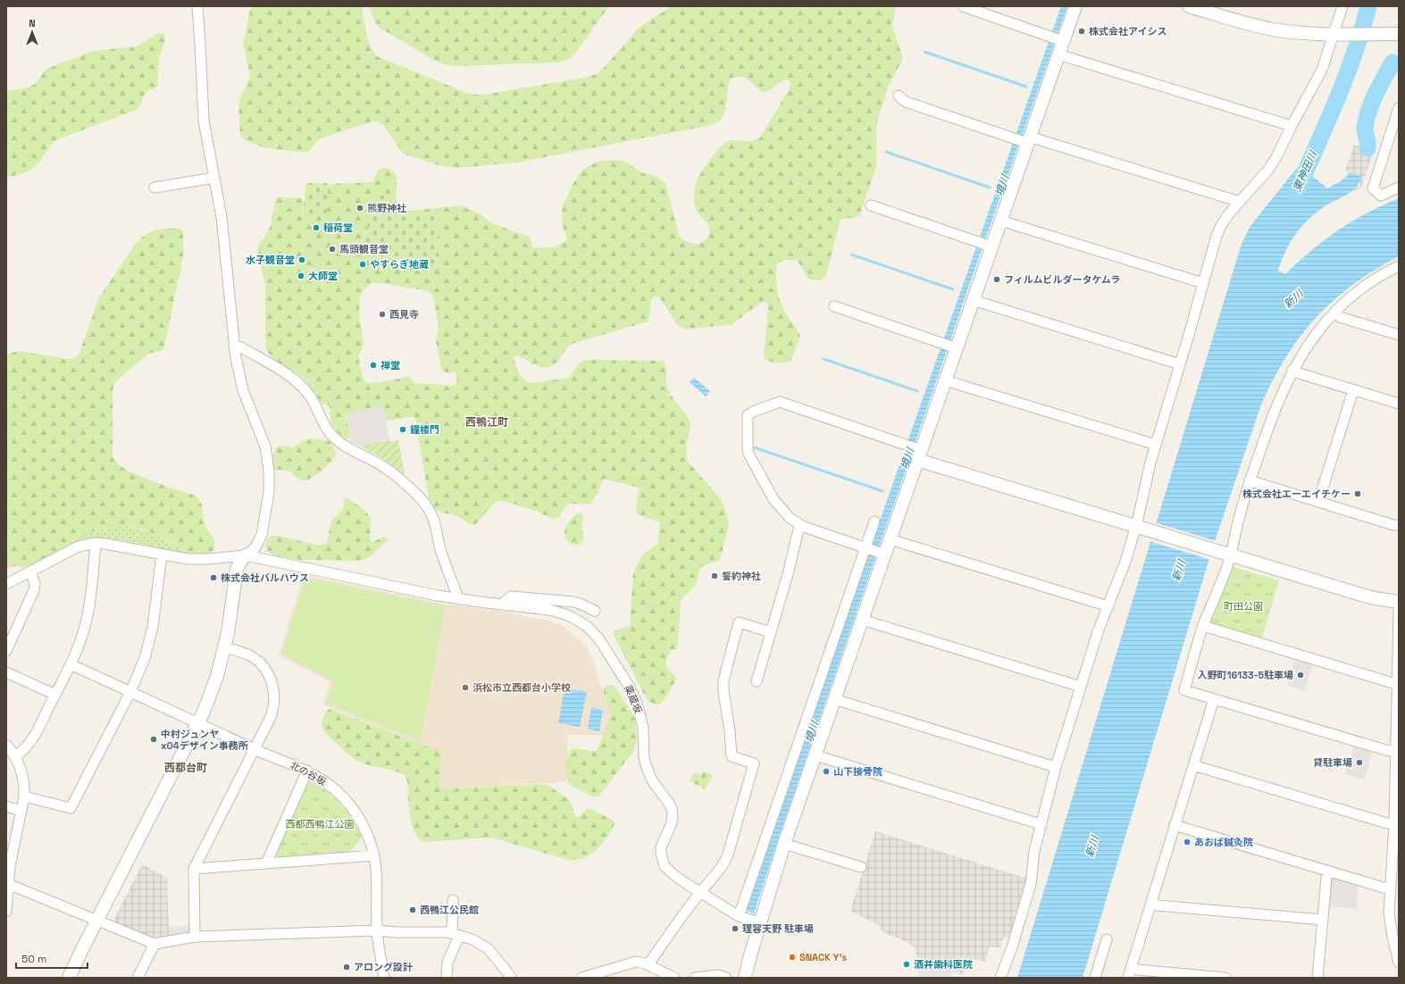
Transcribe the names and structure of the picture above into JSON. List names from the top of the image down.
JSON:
{
  "streets": {
    "street": ["薬蔵坂", "北の谷坂"]
  },
  "districts": ["西鴨江町", "西都台町"],
  "water": ["東神田川", "境川", "新川"],
  "parks": ["町田公園", "西都西鴨江公園"],
  "places": [
    "株式会社アイシス",
    "熊野神社",
    "稲荷堂",
    "馬頭観音堂",
    "水子観音堂",
    "やすらぎ地蔵",
    "大師堂",
    "フィルムビルダータケムラ",
    "西見寺",
    "禅堂",
    "鐘楼門",
    "株式会社エーエイチケー",
    "誓約神社",
    "株式会社バルハウス",
    "入野町16133-5駐車場",
    "浜松市立西都台小学校",
    "中村ジュンヤ x04デザイン事務所",
    "貸駐車場",
    "山下接骨院",
    "あおば鍼灸院",
    "西鴨江公民館",
    "理容天野 駐車場",
    "SNACK Y's",
    "酒井歯科医院",
    "アロング設計"
  ],
  "scale_bar": "50 m",
  "north": "top"
}
